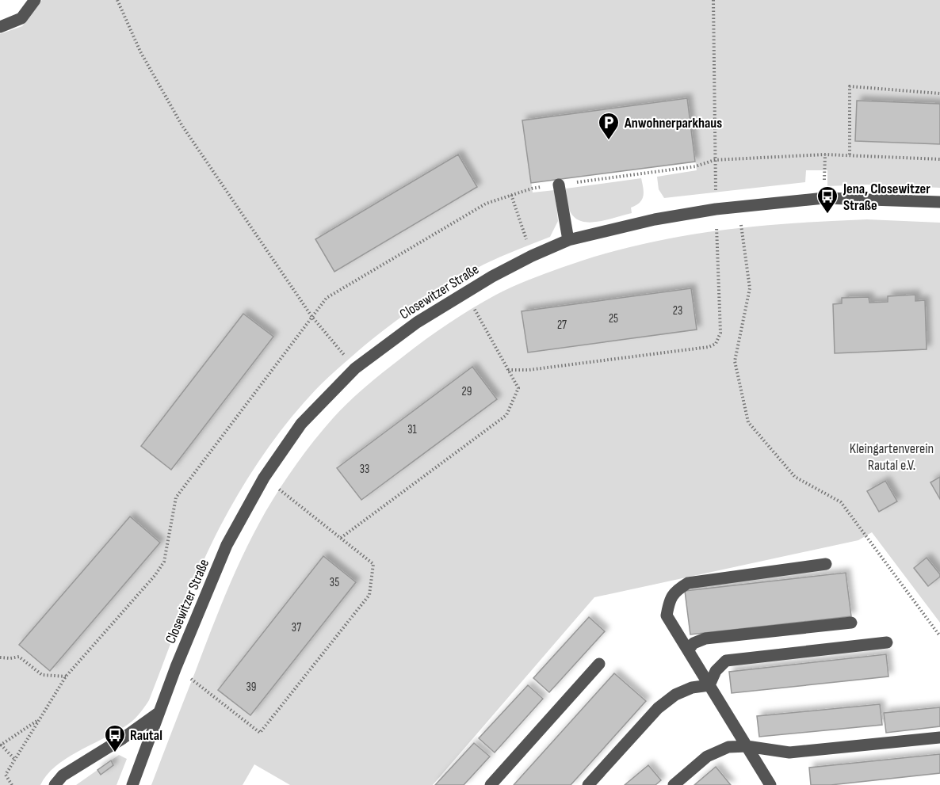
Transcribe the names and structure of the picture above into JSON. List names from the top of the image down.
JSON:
{
  "streets": {
    "street": ["Closewitzer Straße"]
  },
  "parks": ["Kleingartenverein Rautal e.V."],
  "places": {
    "parking": ["Anwohnerparkhaus"],
    "bus stop": ["Jena, Closewitzer Straße", "Rautal"]
  },
  "house_numbers": [
    "23",
    "25",
    "27",
    "29",
    "31",
    "33",
    "35",
    "37",
    "39"
  ]
}
